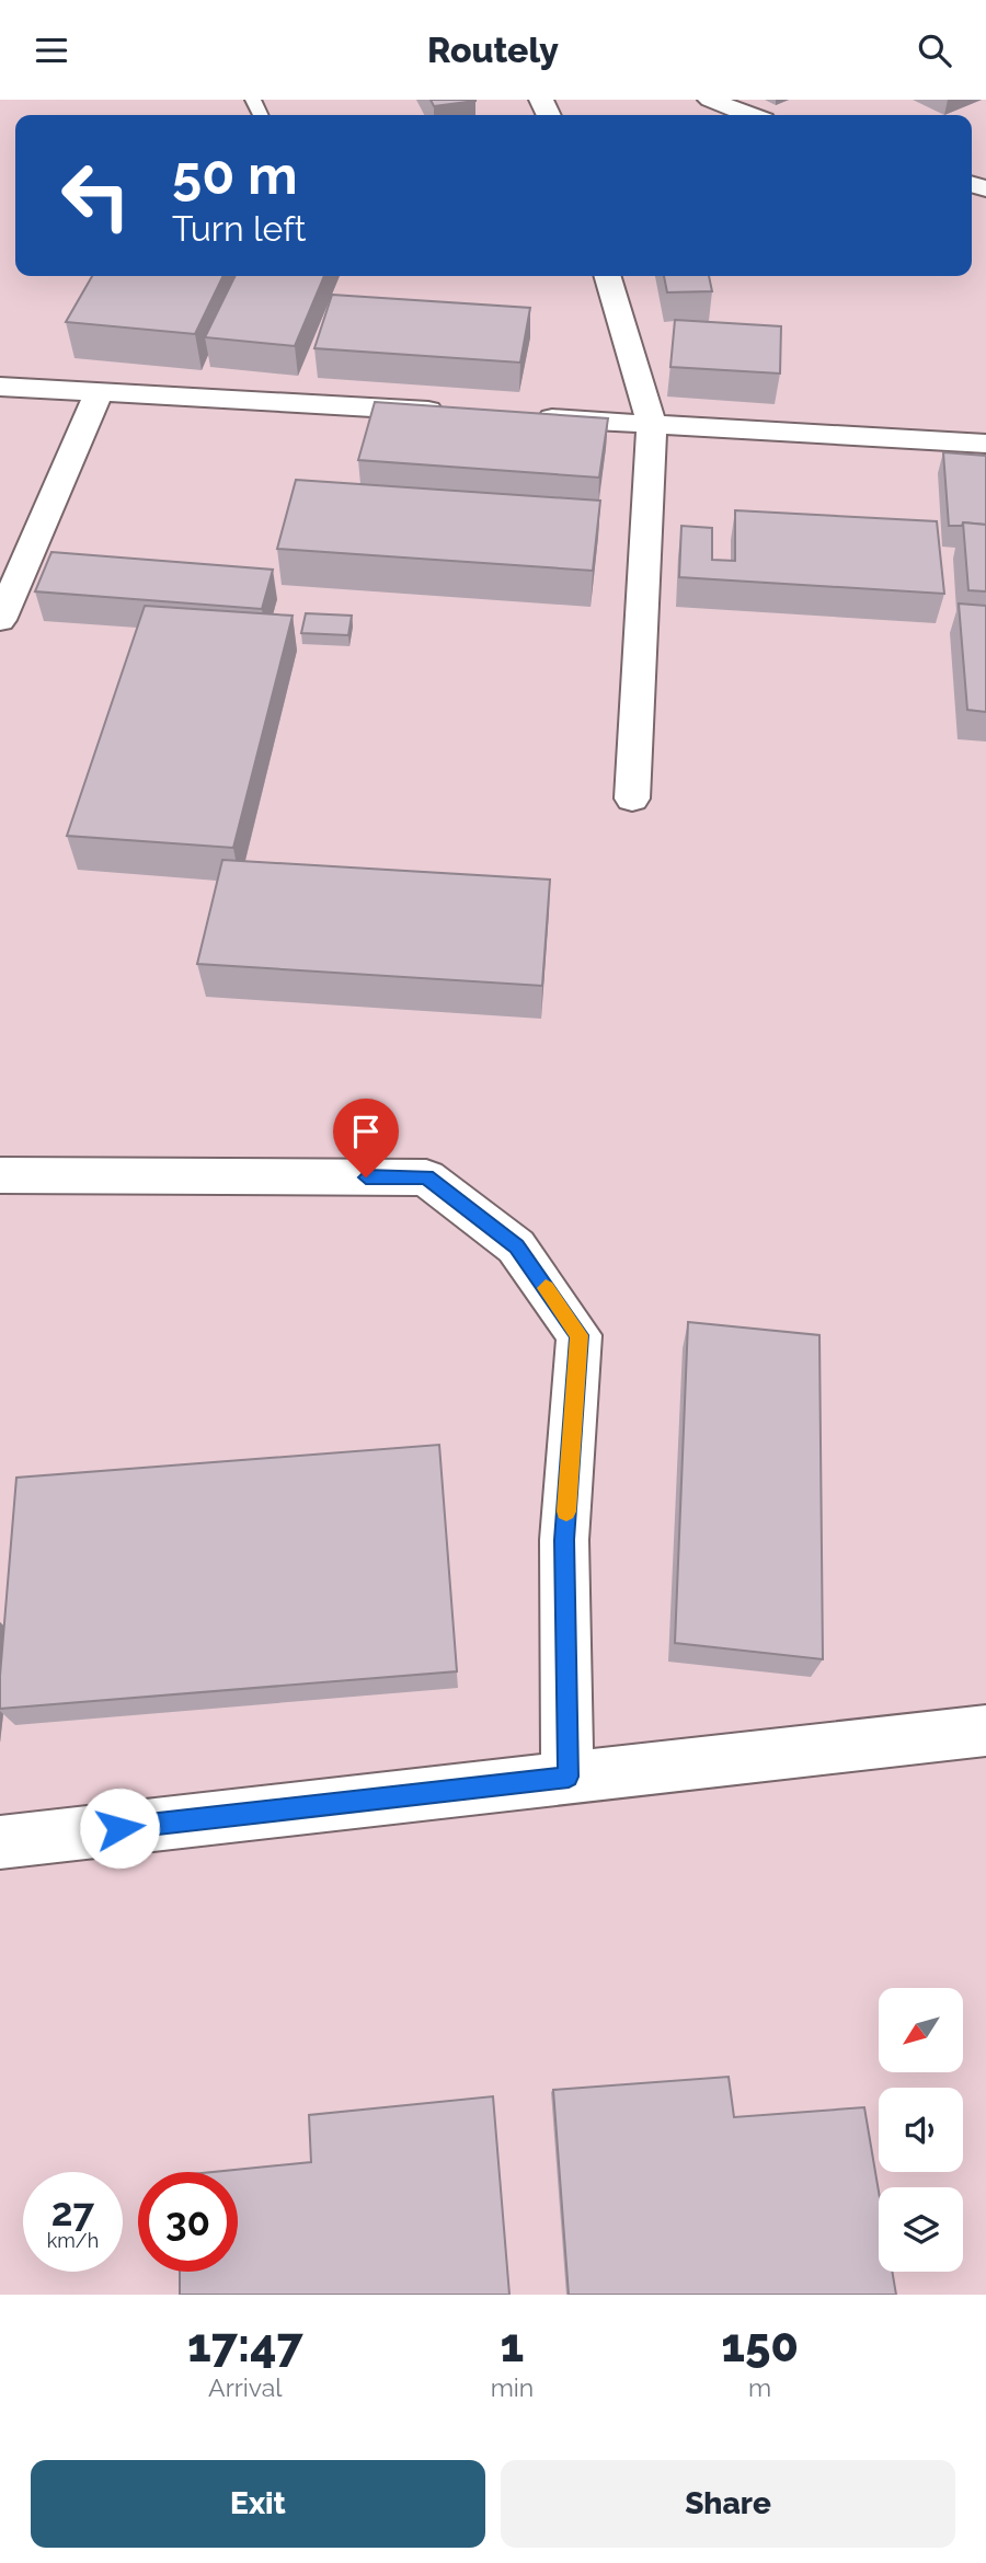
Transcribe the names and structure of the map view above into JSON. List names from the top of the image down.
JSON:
{
  "north": "bottom left",
  "page": {
    "header": "Routely",
    "turn": ["50 m", "Turn left"],
    "speed": "27 km/h",
    "limit": "30",
    "eta": [
      "17:47",
      "Arrival",
      "1",
      "min",
      "150",
      "m"
    ],
    "buttons": ["Exit", "Share"]
  }
}
